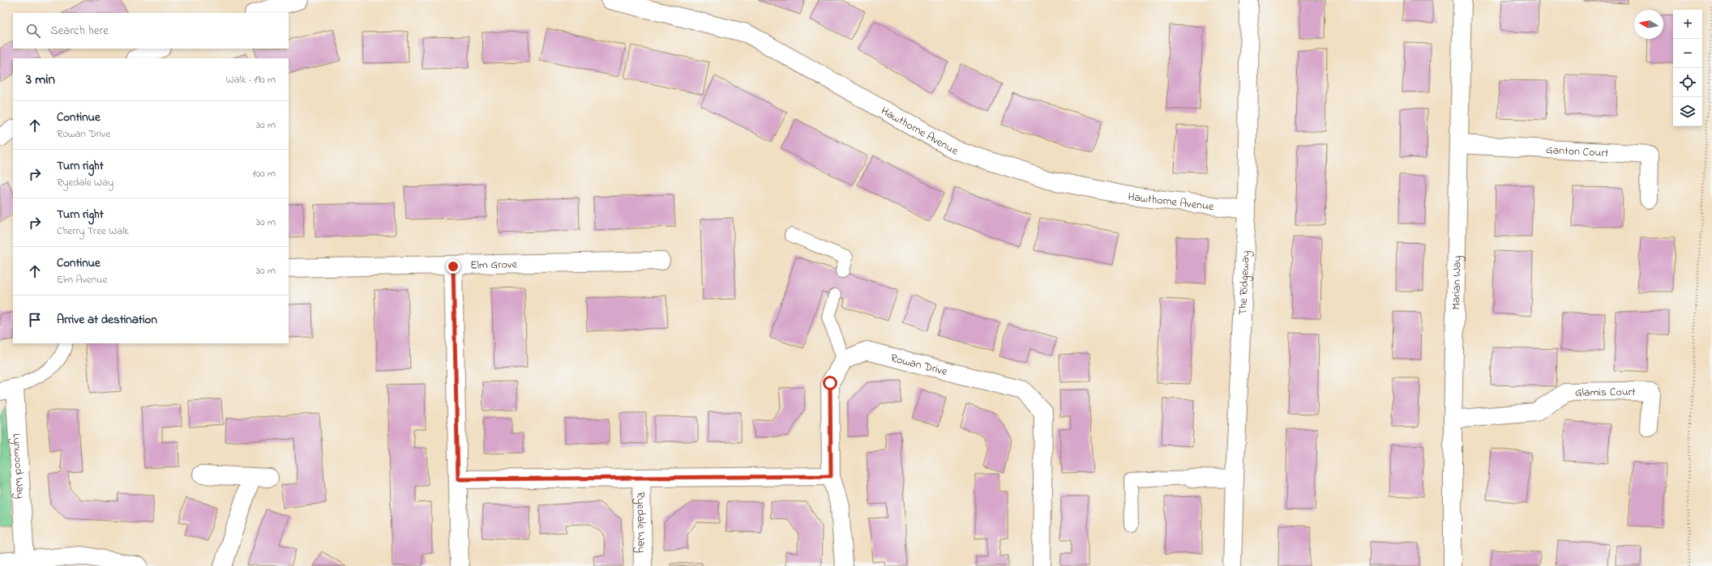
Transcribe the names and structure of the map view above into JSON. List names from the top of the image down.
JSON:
{
  "streets": {
    "street": [
      "Hawthorne Avenue",
      "Ganton Court",
      "Elm Grove",
      "Marian Way",
      "The Ridgeway",
      "Rowan Drive",
      "Glamis Court",
      "Lynwood Way",
      "Ryedale Way"
    ]
  },
  "crossings": [
    ["Hawthorne Avenue", "The Ridgeway"],
    ["Ganton Court", "Marian Way"],
    ["Marian Way", "Glamis Court"]
  ],
  "north": "left",
  "page": {
    "map_buttons": ["+", "−"],
    "search": "Search here",
    "heading": ["3 min", "Walk · 190 m"],
    "list": [
      ["Continue", "Rowan Drive", "30 m"],
      ["Turn right", "Ryedale Way", "100 m"],
      ["Turn right", "Cherry Tree Walk", "30 m"],
      ["Continue", "Elm Avenue", "30 m"],
      "Arrive at destination"
    ]
  }
}
